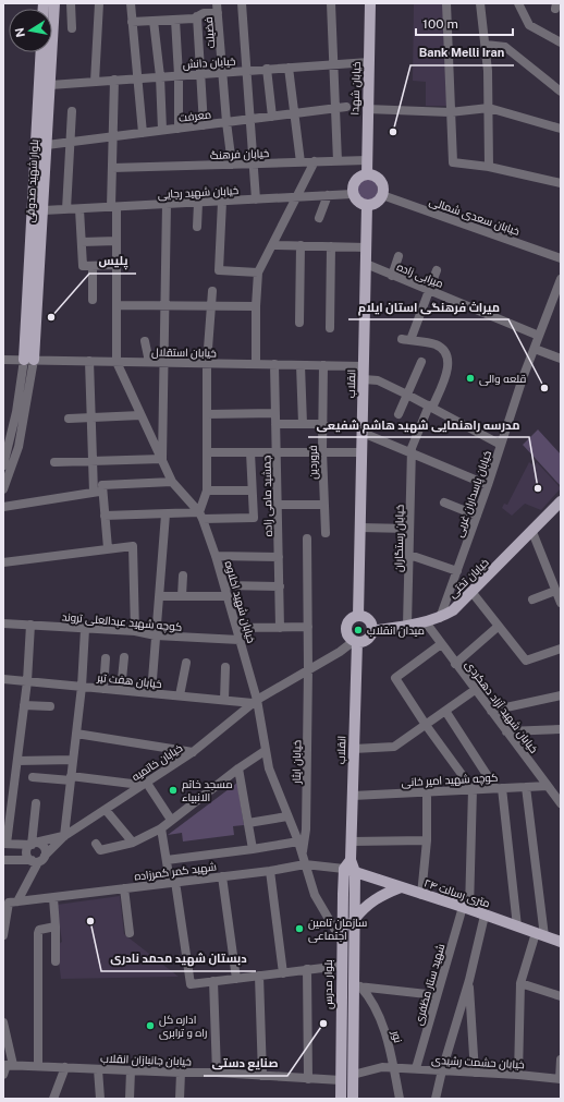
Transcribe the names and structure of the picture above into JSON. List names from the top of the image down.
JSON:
{
  "streets": {
    "main road": [
      "خیابان شهدا",
      "بلوار شهید صدوقی",
      "انقلاب",
      "خیابان تختی",
      "۲۴ متری رسالت",
      "بلوار مدرس"
    ],
    "street": [
      "فضیلت",
      "خیابان دانش",
      "معرفت",
      "خیابان فرهنگ",
      "خیابان شهید رجایی",
      "خیابان سعدی شمالی",
      "میرابی زاده",
      "خیابان استقلال",
      "فروردین",
      "خیابان پاسداران غربی",
      "جمشید مامی زاده",
      "خیابان رستگاران",
      "خیابان شهید اخلاوه",
      "کوچه شهید عبدالعلی تروند",
      "خیابان هفت تیر",
      "خیابان شهید آزاد دهکردی",
      "خیابان خاتمیه",
      "خیابان ایثار",
      "کوچه شهید امیر خانی",
      "شهید کمر کمرزاده",
      "شهید ستار مظفری",
      "نور",
      "خیابان جانبازان انقلاب",
      "خیابان حشمت رشیدی"
    ]
  },
  "crossings": [
    ["فضیلت", "خیابان دانش"],
    ["فضیلت", "معرفت"],
    ["فضیلت", "خیابان فرهنگ"],
    ["خیابان دانش", "خیابان شهدا"],
    ["خیابان دانش", "بلوار شهید صدوقی"],
    ["خیابان شهدا", "خیابان فرهنگ"],
    ["خیابان شهدا", "خیابان شهید رجایی"],
    ["خیابان شهدا", "خیابان سعدی شمالی"],
    ["خیابان شهدا", "انقلاب"],
    ["معرفت", "بلوار شهید صدوقی"],
    ["بلوار شهید صدوقی", "خیابان شهید رجایی"],
    ["بلوار شهید صدوقی", "خیابان استقلال"],
    ["خیابان شهید رجایی", "خیابان سعدی شمالی"],
    ["خیابان شهید رجایی", "انقلاب"],
    ["خیابان سعدی شمالی", "انقلاب"],
    ["میرابی زاده", "انقلاب"],
    ["میرابی زاده", "خیابان پاسداران غربی"],
    ["میرابی زاده", "خیابان رستگاران"],
    ["خیابان استقلال", "انقلاب"],
    ["خیابان استقلال", "فروردین"],
    ["خیابان استقلال", "جمشید مامی زاده"],
    ["خیابان استقلال", "خیابان شهید اخلاوه"],
    ["انقلاب", "خیابان تختی"],
    ["انقلاب", "کوچه شهید امیر خانی"],
    ["انقلاب", "شهید کمر کمرزاده"],
    ["انقلاب", "۲۴ متری رسالت"],
    ["انقلاب", "بلوار مدرس"],
    ["خیابان پاسداران غربی", "خیابان تختی"],
    ["خیابان رستگاران", "خیابان تختی"],
    ["خیابان تختی", "خیابان شهید آزاد دهکردی"],
    ["خیابان شهید اخلاوه", "کوچه شهید عبدالعلی تروند"],
    ["خیابان شهید اخلاوه", "خیابان هفت تیر"],
    ["خیابان شهید اخلاوه", "خیابان خاتمیه"],
    ["خیابان شهید اخلاوه", "خیابان ایثار"],
    ["خیابان شهید اخلاوه", "شهید کمر کمرزاده"],
    ["خیابان شهید اخلاوه", "بلوار مدرس"],
    ["خیابان هفت تیر", "خیابان خاتمیه"],
    ["خیابان شهید آزاد دهکردی", "کوچه شهید امیر خانی"],
    ["کوچه شهید امیر خانی", "شهید ستار مظفری"],
    ["شهید کمر کمرزاده", "۲۴ متری رسالت"],
    ["شهید کمر کمرزاده", "بلوار مدرس"],
    ["۲۴ متری رسالت", "بلوار مدرس"],
    ["۲۴ متری رسالت", "شهید ستار مظفری"],
    ["بلوار مدرس", "خیابان جانبازان انقلاب"],
    ["شهید ستار مظفری", "خیابان حشمت رشیدی"],
    ["نور", "خیابان حشمت رشیدی"]
  ],
  "places": [
    "Bank Melli Iran",
    "پلیس",
    "قلعه والی",
    "میراث فرهنگی استان ایلام",
    "مدرسه راهنمایی شهید هاشم شفیعی",
    "میدان انقلاب",
    "مسجد خاتم الانبیاء",
    "دبستان شهید محمد نادری",
    "سازمان تامین اجتماعی",
    "صنایع دستی",
    "اداره کل راه و ترابری"
  ],
  "scale_bar": "100 m",
  "north": "left"
}
